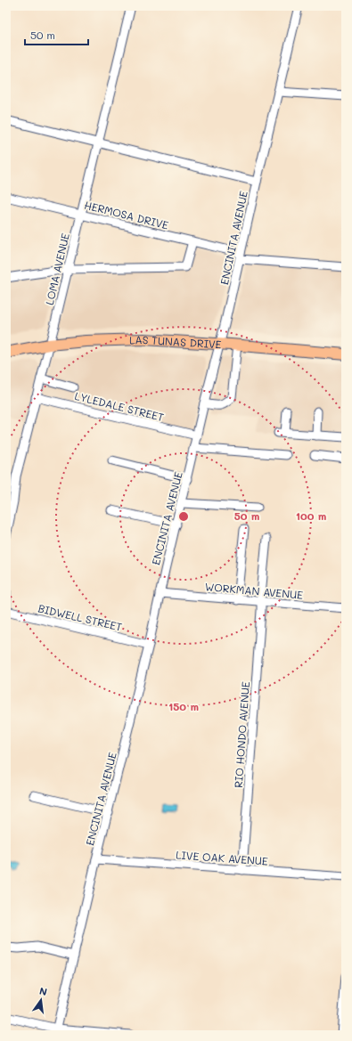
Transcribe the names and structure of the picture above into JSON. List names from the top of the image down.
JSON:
{
  "streets": {
    "main road": ["LAS TUNAS DRIVE"],
    "street": [
      "HERMOSA DRIVE",
      "ENCINITA AVENUE",
      "LOMA AVENUE",
      "LYLEDALE STREET",
      "WORKMAN AVENUE",
      "BIDWELL STREET",
      "RIO HONDO AVENUE",
      "LIVE OAK AVENUE"
    ]
  },
  "crossings": [
    ["HERMOSA DRIVE", "ENCINITA AVENUE"],
    ["HERMOSA DRIVE", "LOMA AVENUE"],
    ["ENCINITA AVENUE", "LAS TUNAS DRIVE"],
    ["ENCINITA AVENUE", "LYLEDALE STREET"],
    ["ENCINITA AVENUE", "WORKMAN AVENUE"],
    ["ENCINITA AVENUE", "BIDWELL STREET"],
    ["ENCINITA AVENUE", "LIVE OAK AVENUE"],
    ["LOMA AVENUE", "LAS TUNAS DRIVE"],
    ["LOMA AVENUE", "LYLEDALE STREET"],
    ["WORKMAN AVENUE", "RIO HONDO AVENUE"],
    ["RIO HONDO AVENUE", "LIVE OAK AVENUE"]
  ],
  "scale_bar": "50 m",
  "north": "top",
  "rings": ["50 m", "100 m", "150 m"]
}
